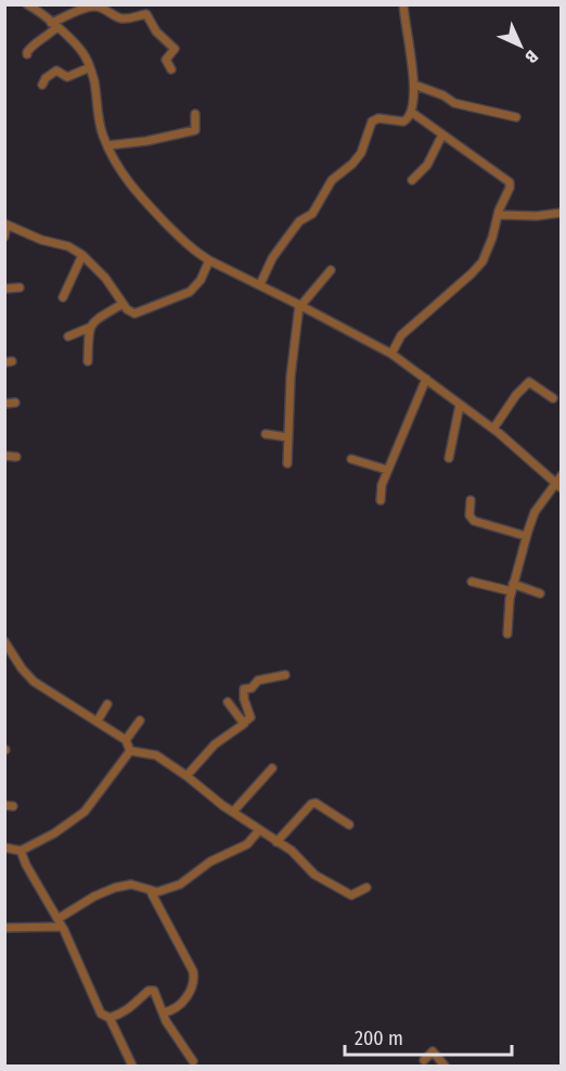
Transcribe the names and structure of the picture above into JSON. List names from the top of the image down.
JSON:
{
  "scale_bar": "200 m",
  "north": "bottom right"
}
